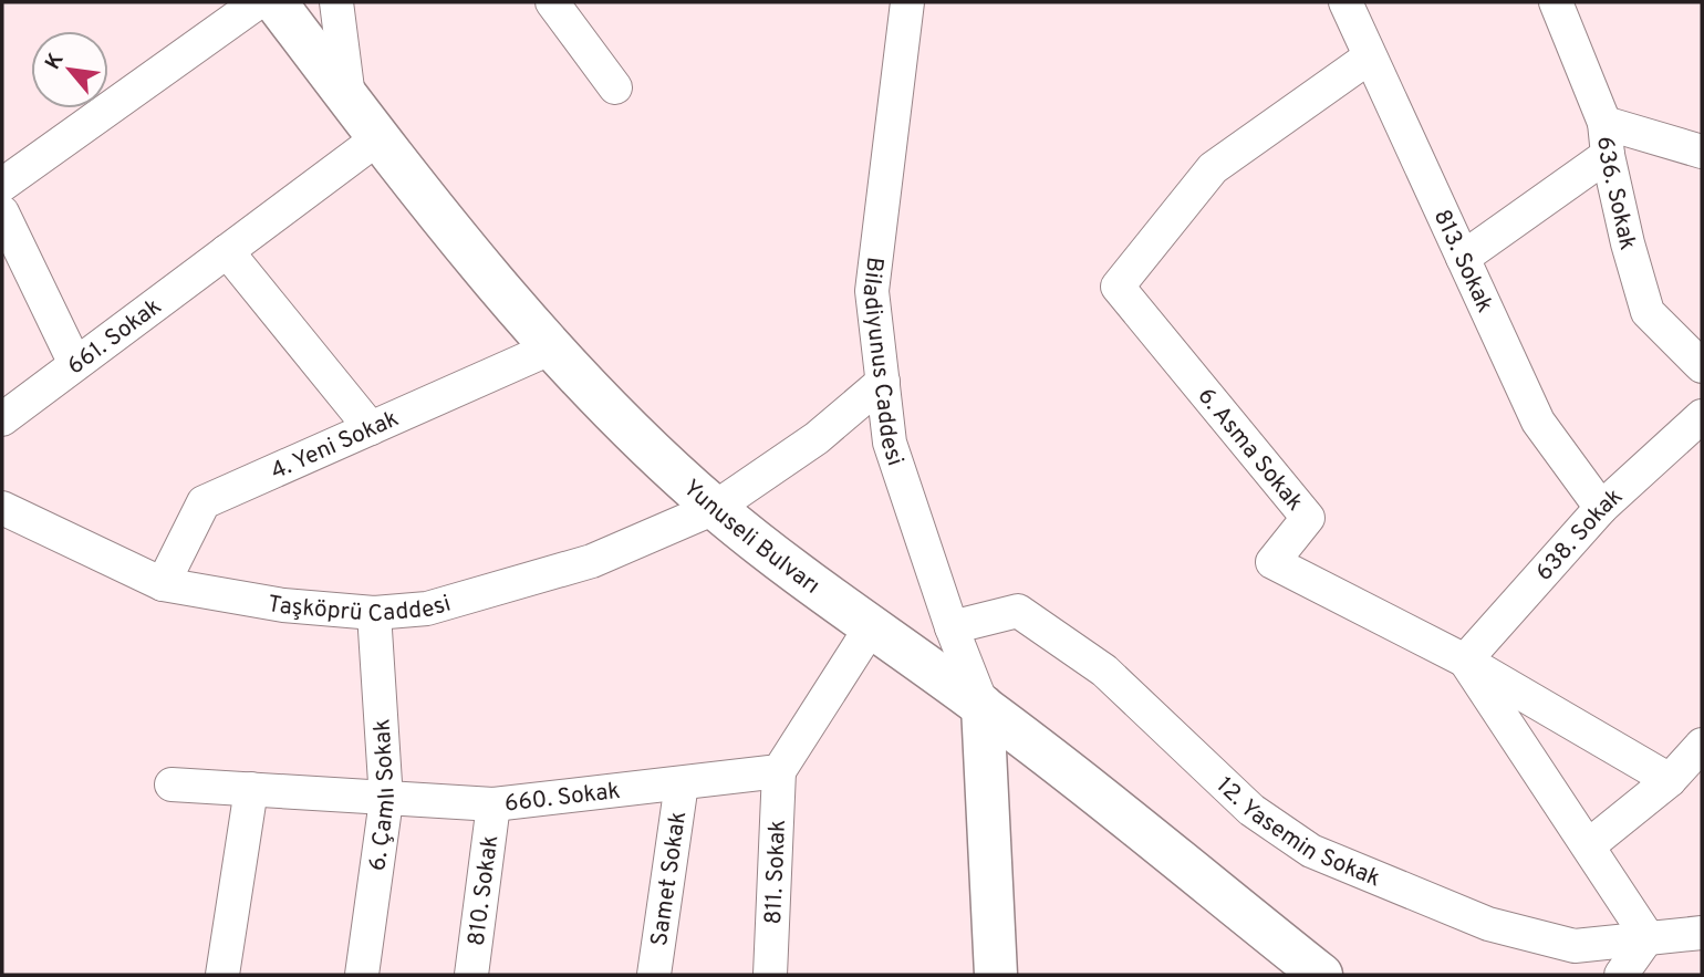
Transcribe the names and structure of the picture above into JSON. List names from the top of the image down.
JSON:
{
  "streets": {
    "main road": ["Yunuseli Bulvarı"],
    "street": [
      "636. Sokak",
      "813. Sokak",
      "661. Sokak",
      "Biladiyunus Caddesi",
      "4. Yeni Sokak",
      "6. Asma Sokak",
      "638. Sokak",
      "Taşköprü Caddesi",
      "6. Çamlı Sokak",
      "660. Sokak",
      "12. Yasemin Sokak",
      "811. Sokak",
      "Samet Sokak",
      "810. Sokak"
    ]
  },
  "crossings": [
    ["813. Sokak", "6. Asma Sokak"],
    ["813. Sokak", "638. Sokak"],
    ["661. Sokak", "Yunuseli Bulvarı"],
    ["Biladiyunus Caddesi", "Yunuseli Bulvarı"],
    ["Biladiyunus Caddesi", "Taşköprü Caddesi"],
    ["Biladiyunus Caddesi", "12. Yasemin Sokak"],
    ["4. Yeni Sokak", "Yunuseli Bulvarı"],
    ["4. Yeni Sokak", "Taşköprü Caddesi"],
    ["6. Asma Sokak", "638. Sokak"],
    ["Yunuseli Bulvarı", "Taşköprü Caddesi"],
    ["Taşköprü Caddesi", "6. Çamlı Sokak"],
    ["6. Çamlı Sokak", "660. Sokak"],
    ["660. Sokak", "811. Sokak"],
    ["660. Sokak", "Samet Sokak"],
    ["660. Sokak", "810. Sokak"]
  ],
  "north": "top left"
}
